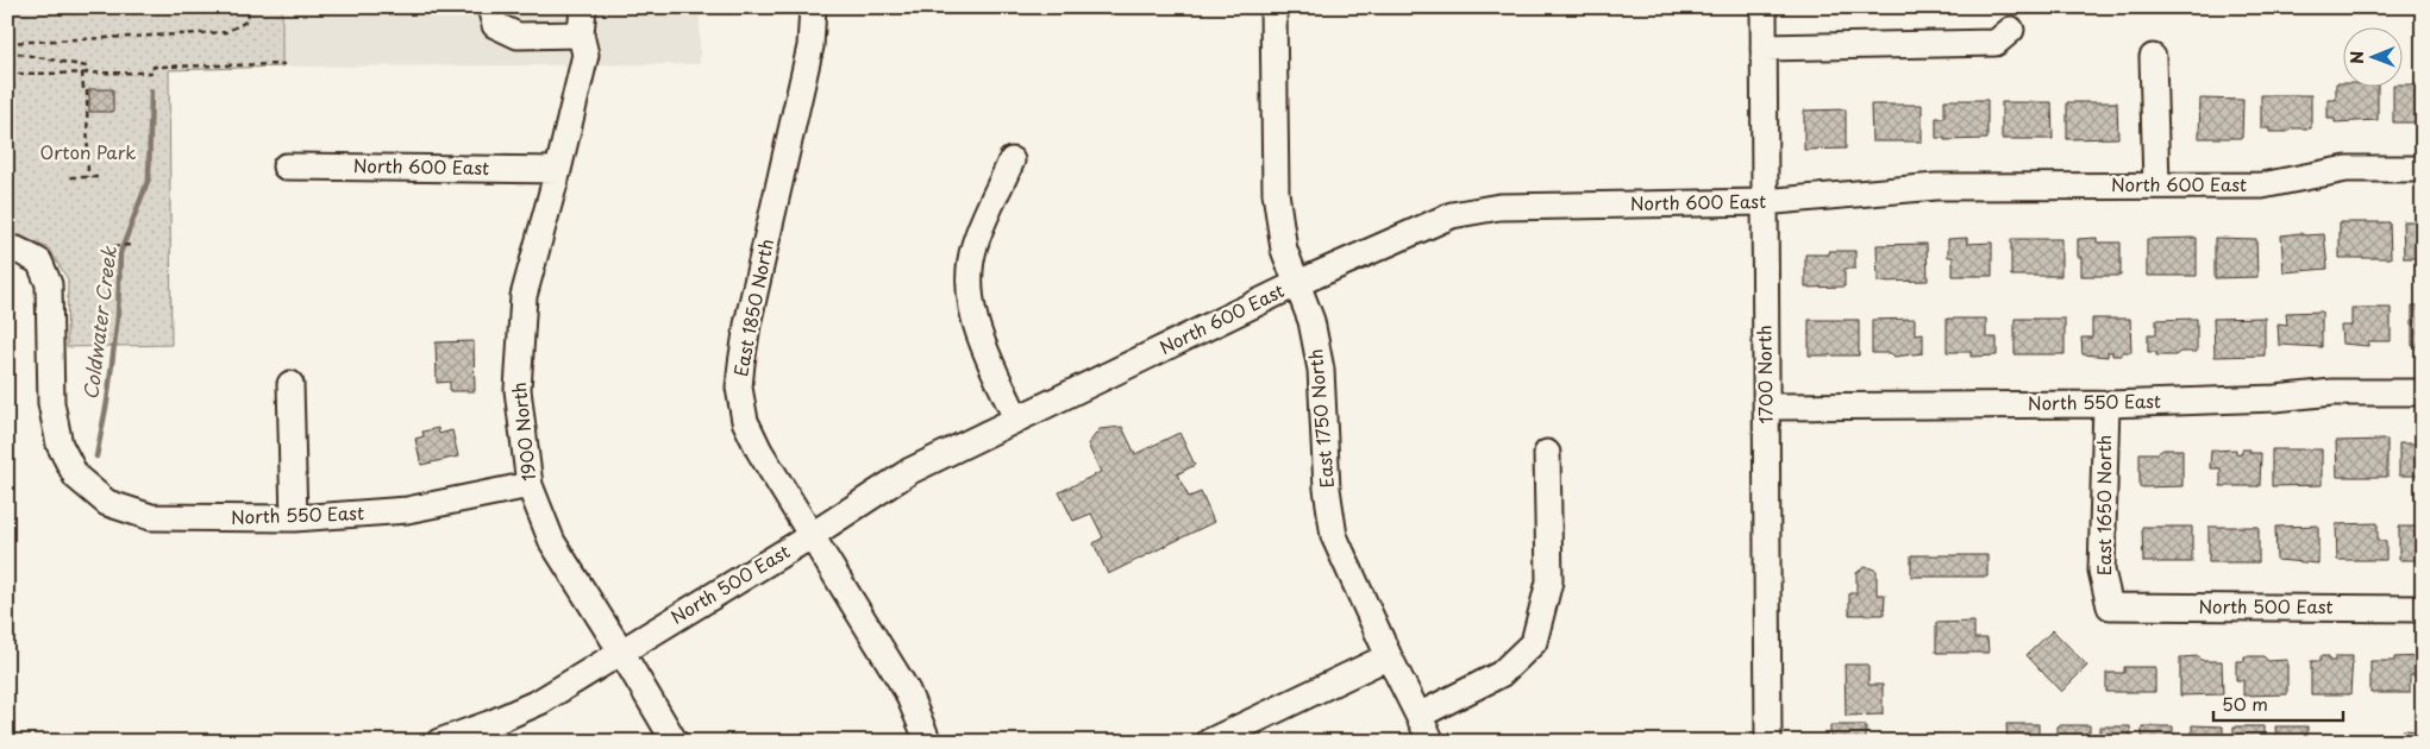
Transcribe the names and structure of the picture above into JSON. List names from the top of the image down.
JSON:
{
  "streets": {
    "street": [
      "North 600 East",
      "East 1850 North",
      "1700 North",
      "North 550 East",
      "East 1750 North",
      "1900 North",
      "East 1650 North",
      "North 500 East"
    ]
  },
  "crossings": [
    ["North 600 East", "1700 North"],
    ["North 600 East", "East 1750 North"],
    ["North 600 East", "1900 North"],
    ["North 600 East", "North 500 East"],
    ["East 1850 North", "North 500 East"],
    ["1700 North", "North 550 East"],
    ["North 550 East", "1900 North"],
    ["North 550 East", "East 1650 North"],
    ["1900 North", "North 500 East"],
    ["East 1650 North", "North 500 East"]
  ],
  "water": ["Coldwater Creek"],
  "parks": ["Orton Park"],
  "scale_bar": "50 m",
  "north": "left"
}
